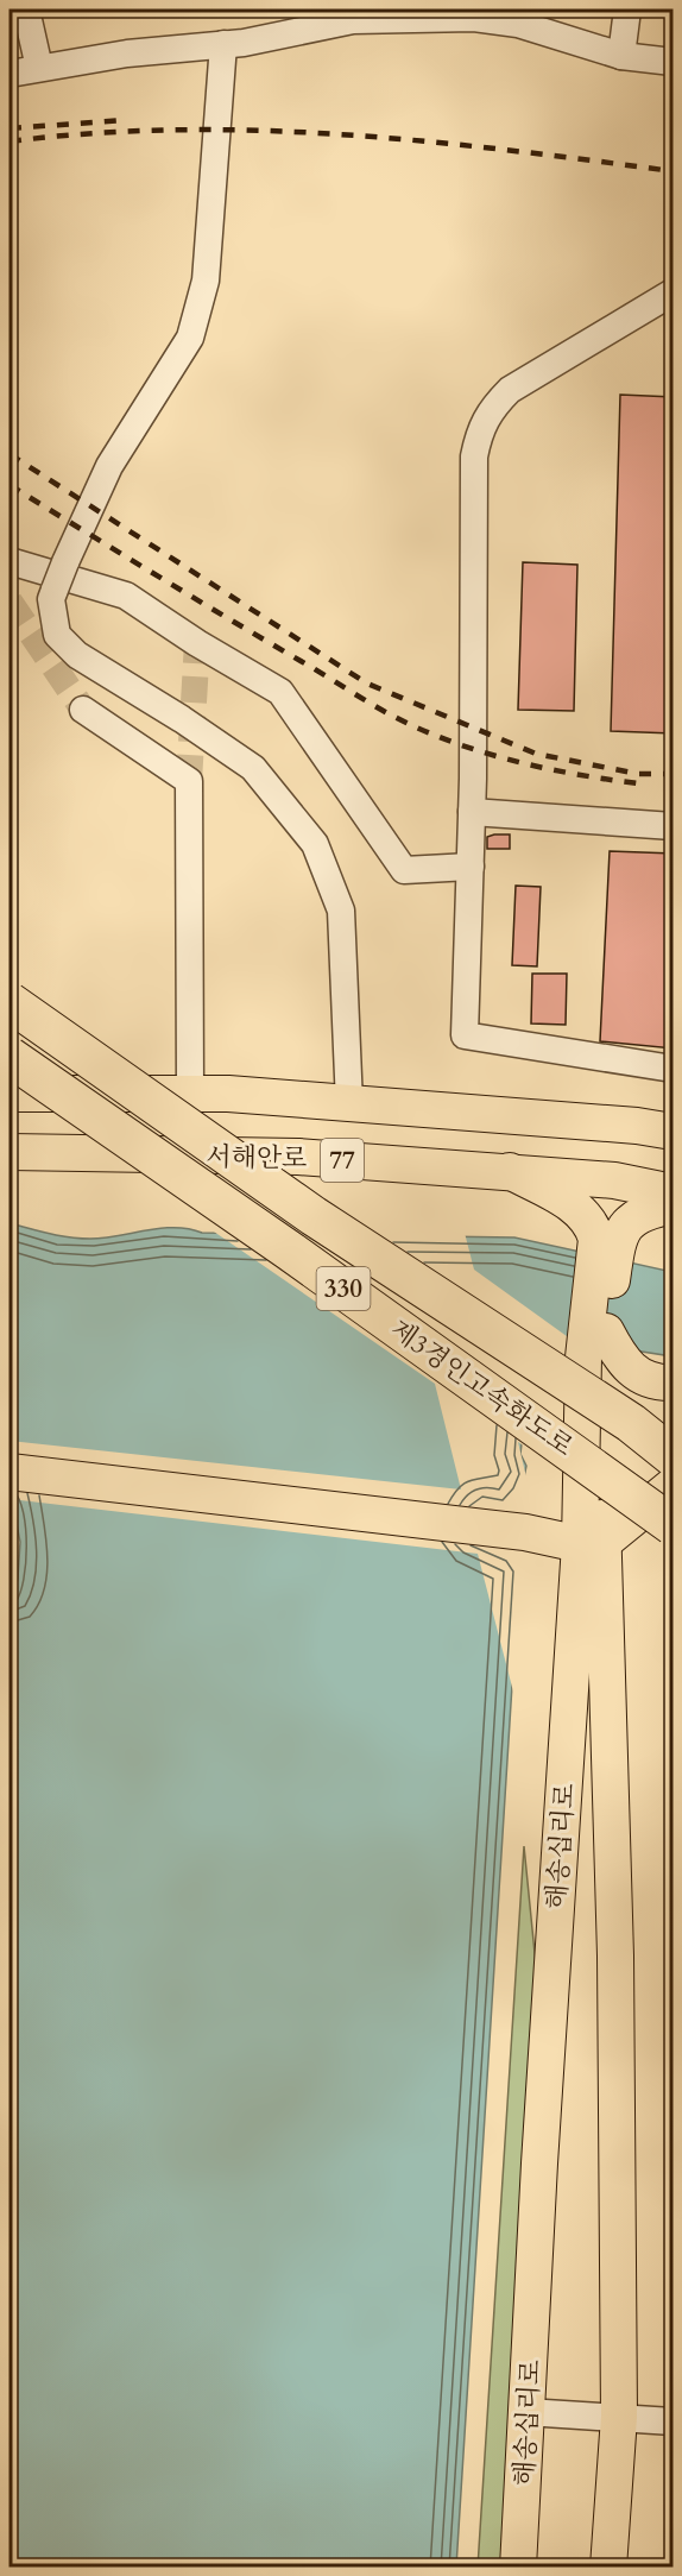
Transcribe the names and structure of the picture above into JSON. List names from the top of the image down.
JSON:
{
  "streets": {
    "highway": ["330", "제3경인고속화도로"],
    "main road": ["서해안로", "77", "해송십리로"]
  },
  "crossings": [
    ["서해안로", "해송십리로"]
  ]
}
